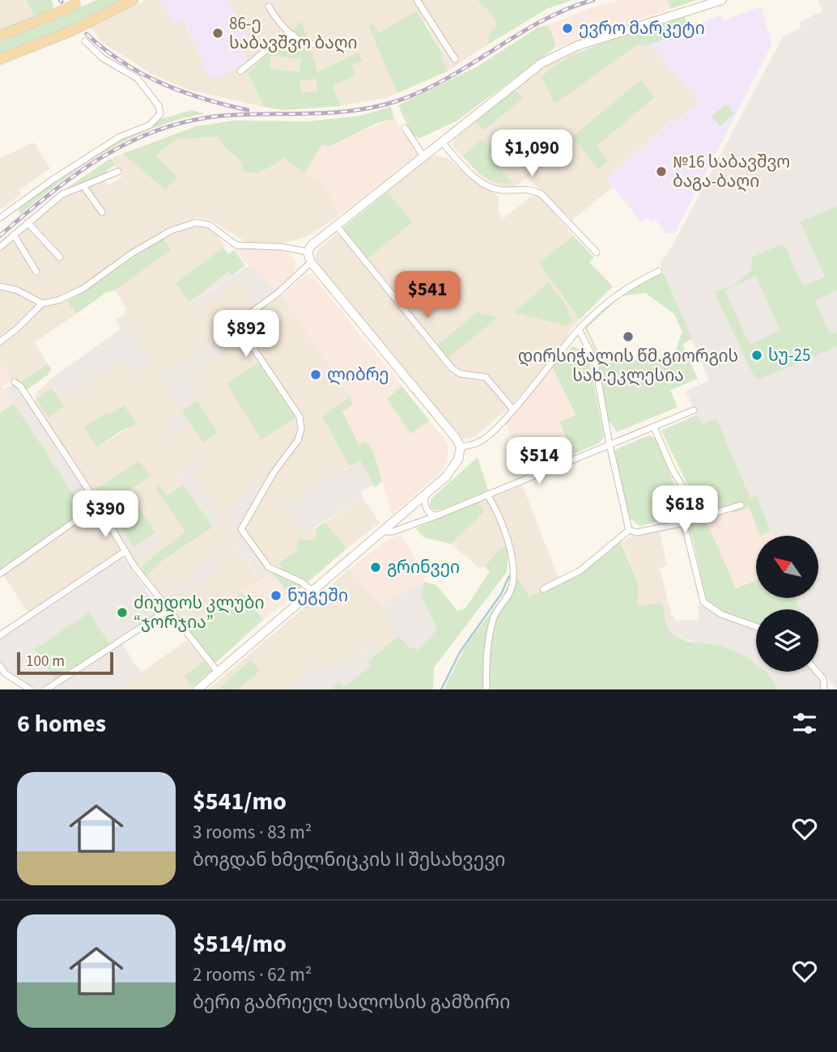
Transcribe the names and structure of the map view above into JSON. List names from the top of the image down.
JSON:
{
  "places": [
    "ევრო მარკეტი",
    "86-ე საბავშვო ბაღი",
    "№16 საბავშვო ბაგა-ბაღი",
    "დირსიჭალის წმ.გიორგის სახ.ეკლესია",
    "სუ-25",
    "ლიბრე",
    "გრინვეი",
    "ნუგეში",
    "ძიუდოს კლუბი “ჯორჯია”"
  ],
  "scale_bar": "100 m",
  "north": "top left",
  "page": {
    "price": [
      "$1,090",
      "$541",
      "$892",
      "$514",
      "$618",
      "$390"
    ],
    "scale": "100 m",
    "heading": "6 homes",
    "list": [
      {
        "name": "$541/mo",
        "note": "3 rooms · 83 m² · ბოგდან ხმელნიცკის II შესახვევი"
      },
      {
        "name": "$514/mo",
        "note": "2 rooms · 62 m² · ბერი გაბრიელ სალოსის გამზირი"
      }
    ]
  }
}
